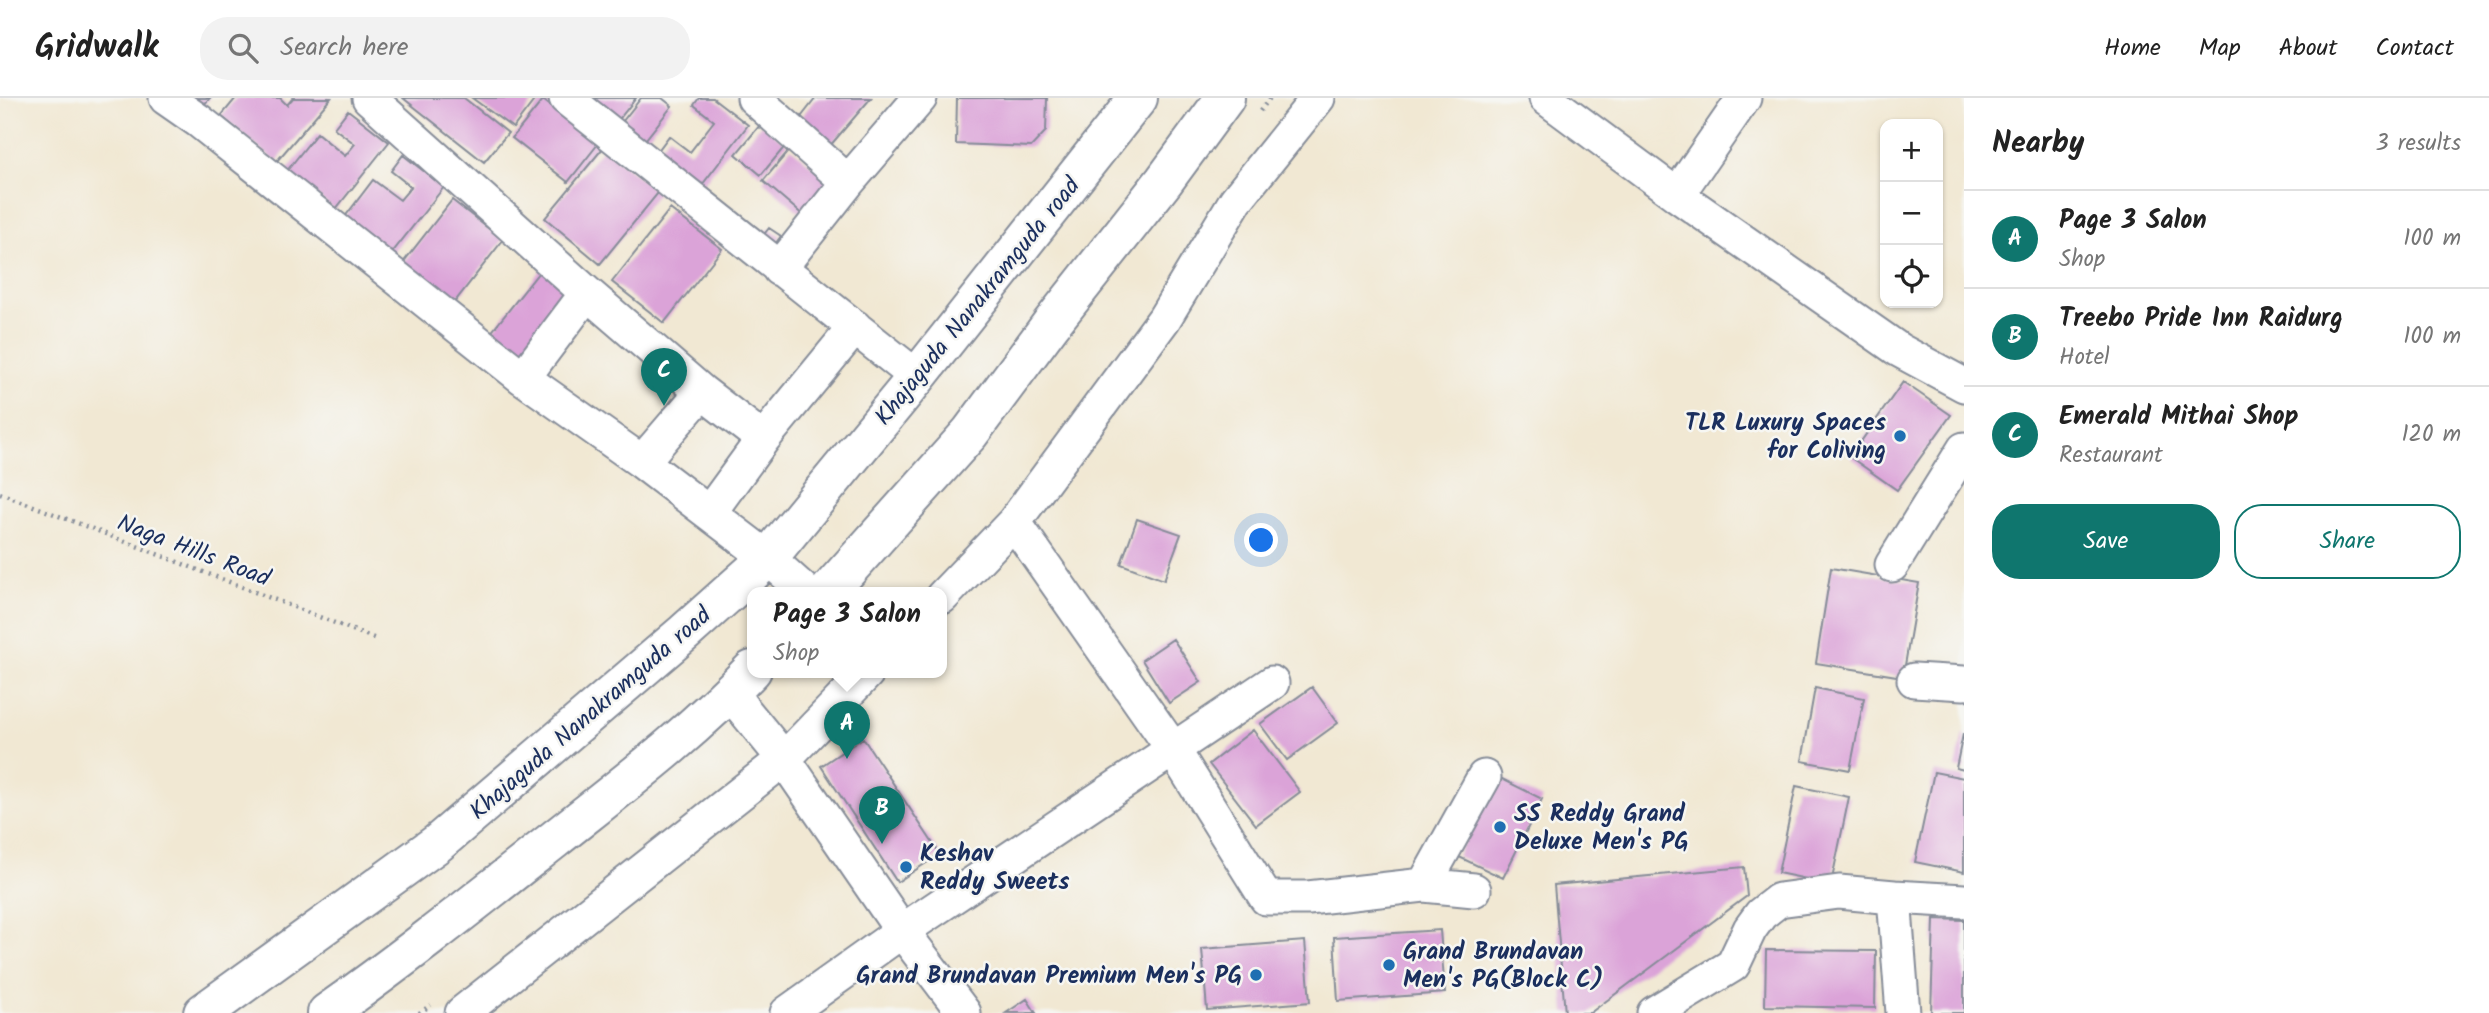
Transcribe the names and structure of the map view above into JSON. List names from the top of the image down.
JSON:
{
  "streets": {
    "main road": ["Khajaguda Nanakramguda road"],
    "path": ["Naga Hills Road"]
  },
  "places": [
    "TLR Luxury Spaces for Coliving",
    "SS Reddy Grand Deluxe Men's PG",
    "Keshav Reddy Sweets",
    "Grand Brundavan Men's PG(Block C)",
    "Grand Brundavan Premium Men's PG"
  ],
  "page": {
    "header": "Gridwalk",
    "search": "Search here",
    "nav": [
      "Home",
      "Map",
      "About",
      "Contact"
    ],
    "heading": ["Nearby", "3 results"],
    "map_buttons": ["+", "−"],
    "list": [
      {
        "mark": "A",
        "name": "Page 3 Salon",
        "note": "Shop",
        "value": "100 m"
      },
      {
        "mark": "B",
        "name": "Treebo Pride Inn Raidurg",
        "note": "Hotel",
        "value": "100 m"
      },
      {
        "mark": "C",
        "name": "Emerald Mithai Shop",
        "note": "Restaurant",
        "value": "120 m"
      }
    ],
    "pins": ["C", "A", "B"],
    "buttons": ["Save", "Share"],
    "popup": ["Page 3 Salon", "Shop"]
  }
}
